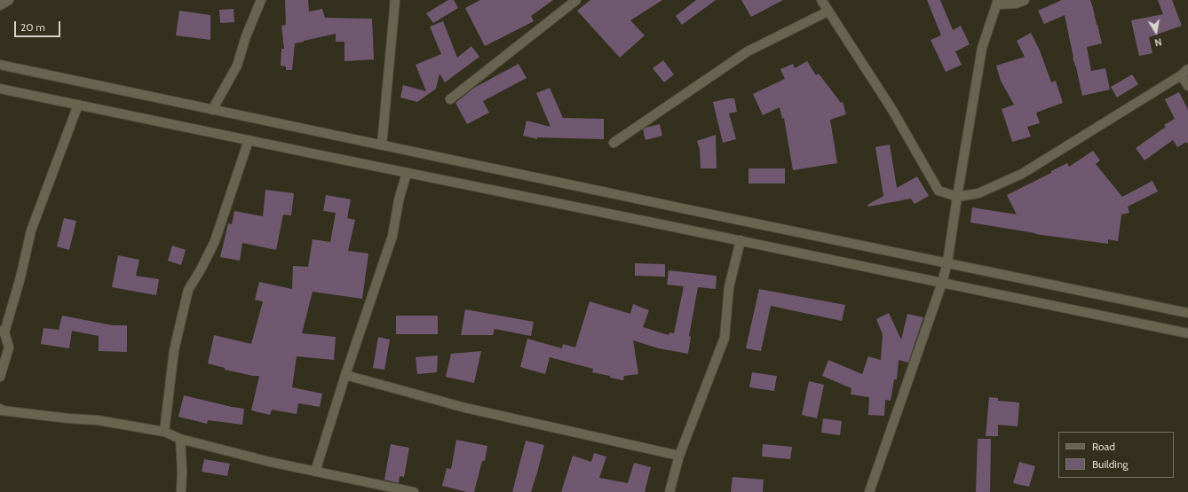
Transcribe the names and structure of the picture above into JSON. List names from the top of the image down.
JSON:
{
  "legend": ["Road", "Building"],
  "scale_bar": "20 m",
  "north": "bottom"
}
